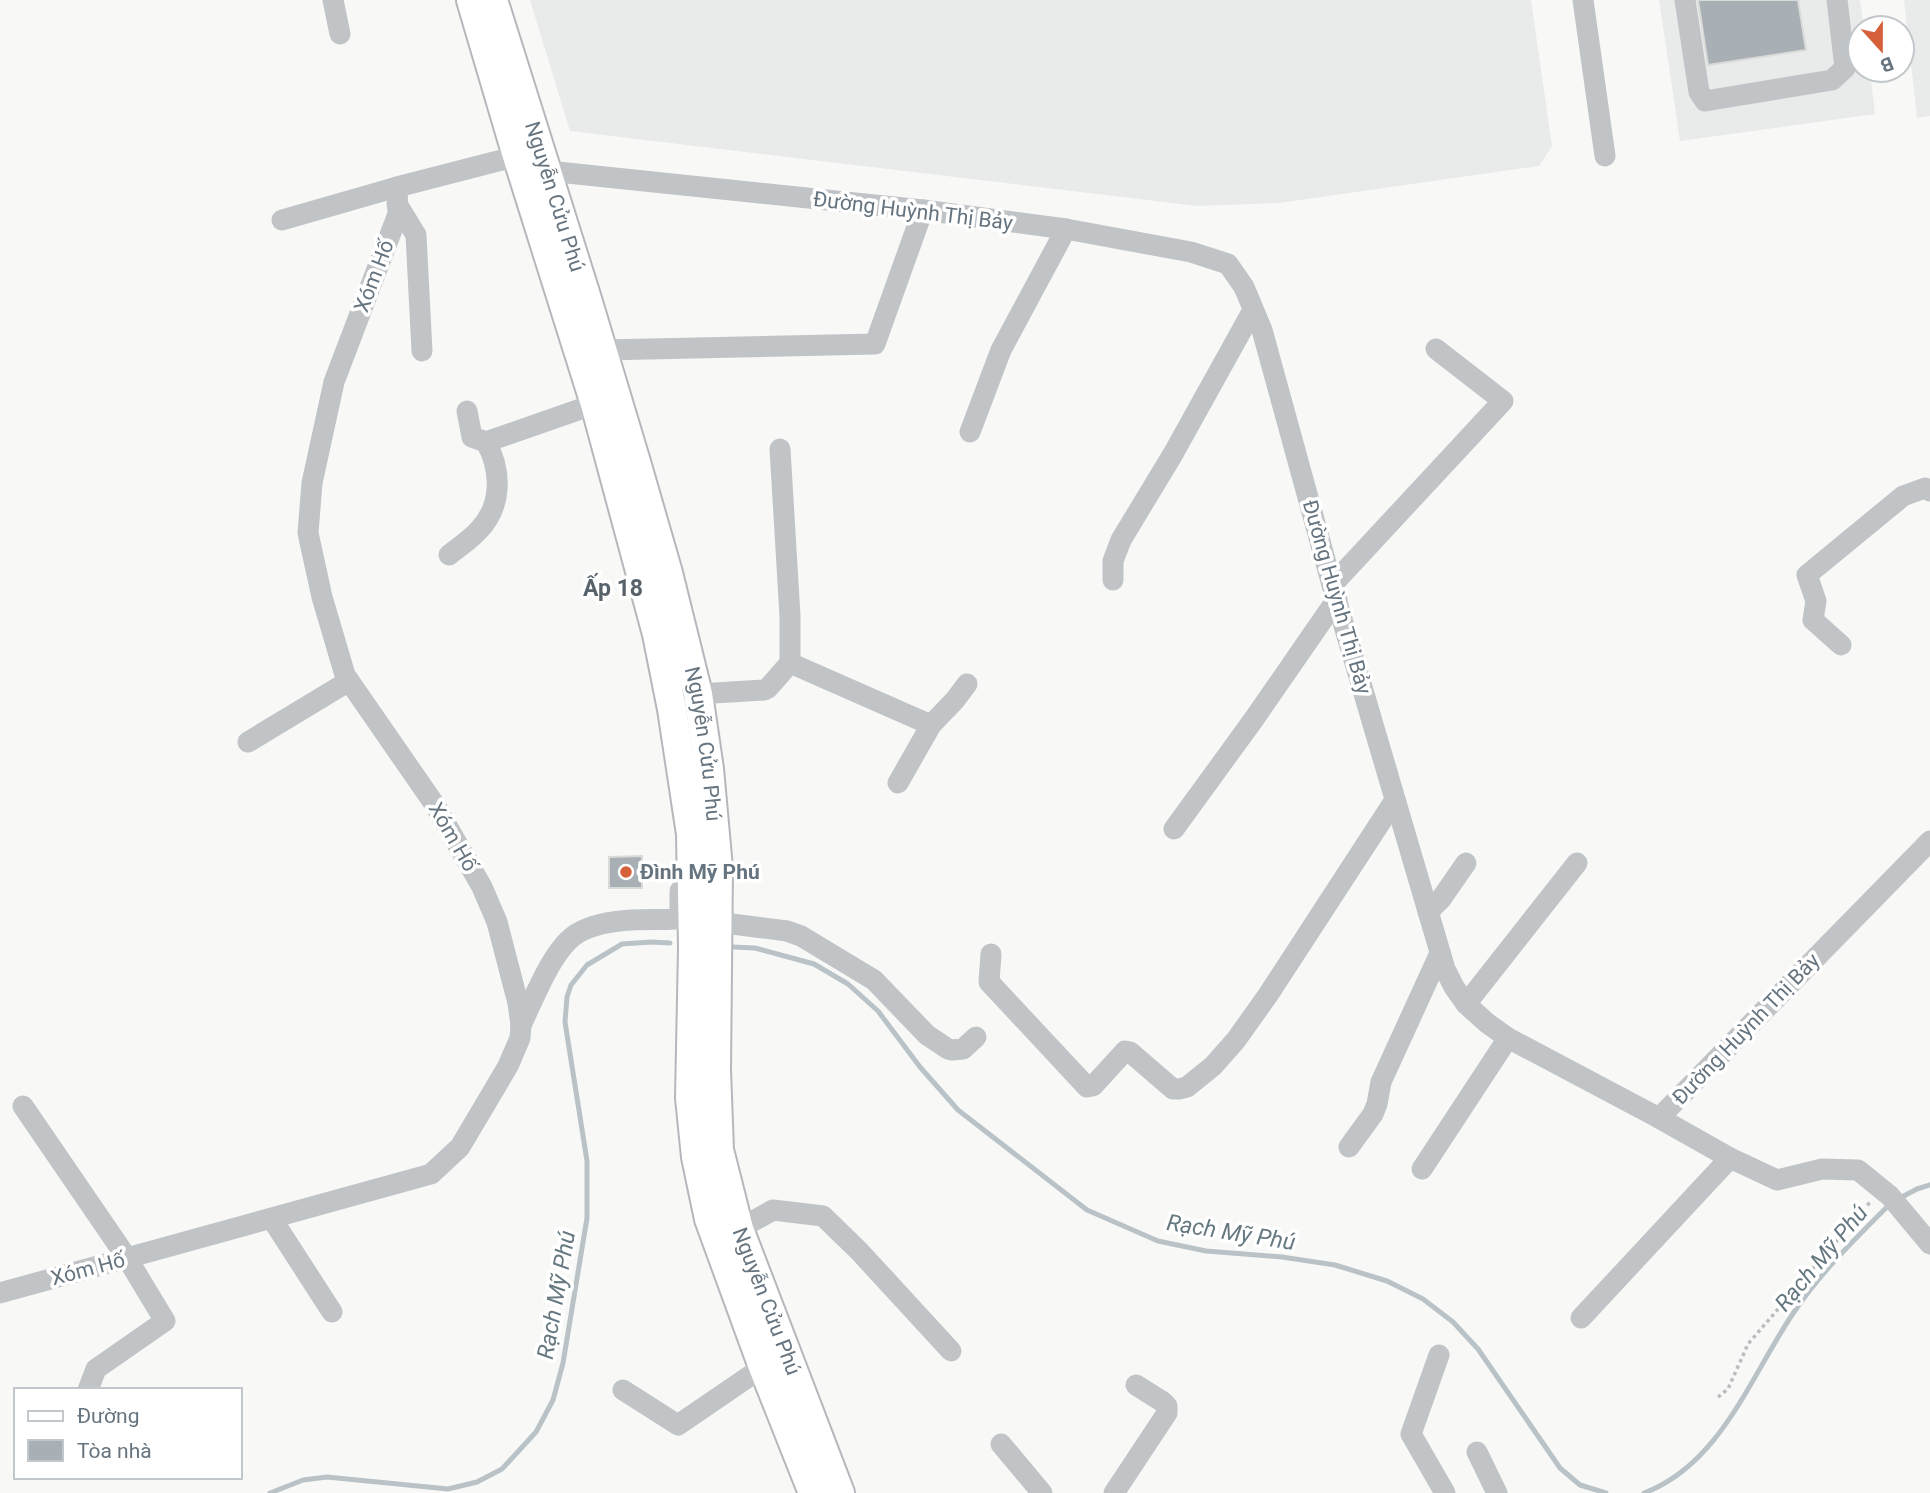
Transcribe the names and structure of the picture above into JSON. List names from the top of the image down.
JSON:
{
  "streets": {
    "main road": ["Nguyễn Cửu Phú"],
    "street": ["Đường Huỳnh Thị Bảy", "Xóm Hố"]
  },
  "crossings": [
    ["Nguyễn Cửu Phú", "Đường Huỳnh Thị Bảy"]
  ],
  "districts": ["Ấp 18"],
  "water": ["Rạch Mỹ Phú"],
  "places": ["Đình Mỹ Phú"],
  "legend": ["Đường", "Tòa nhà"],
  "north": "bottom"
}
